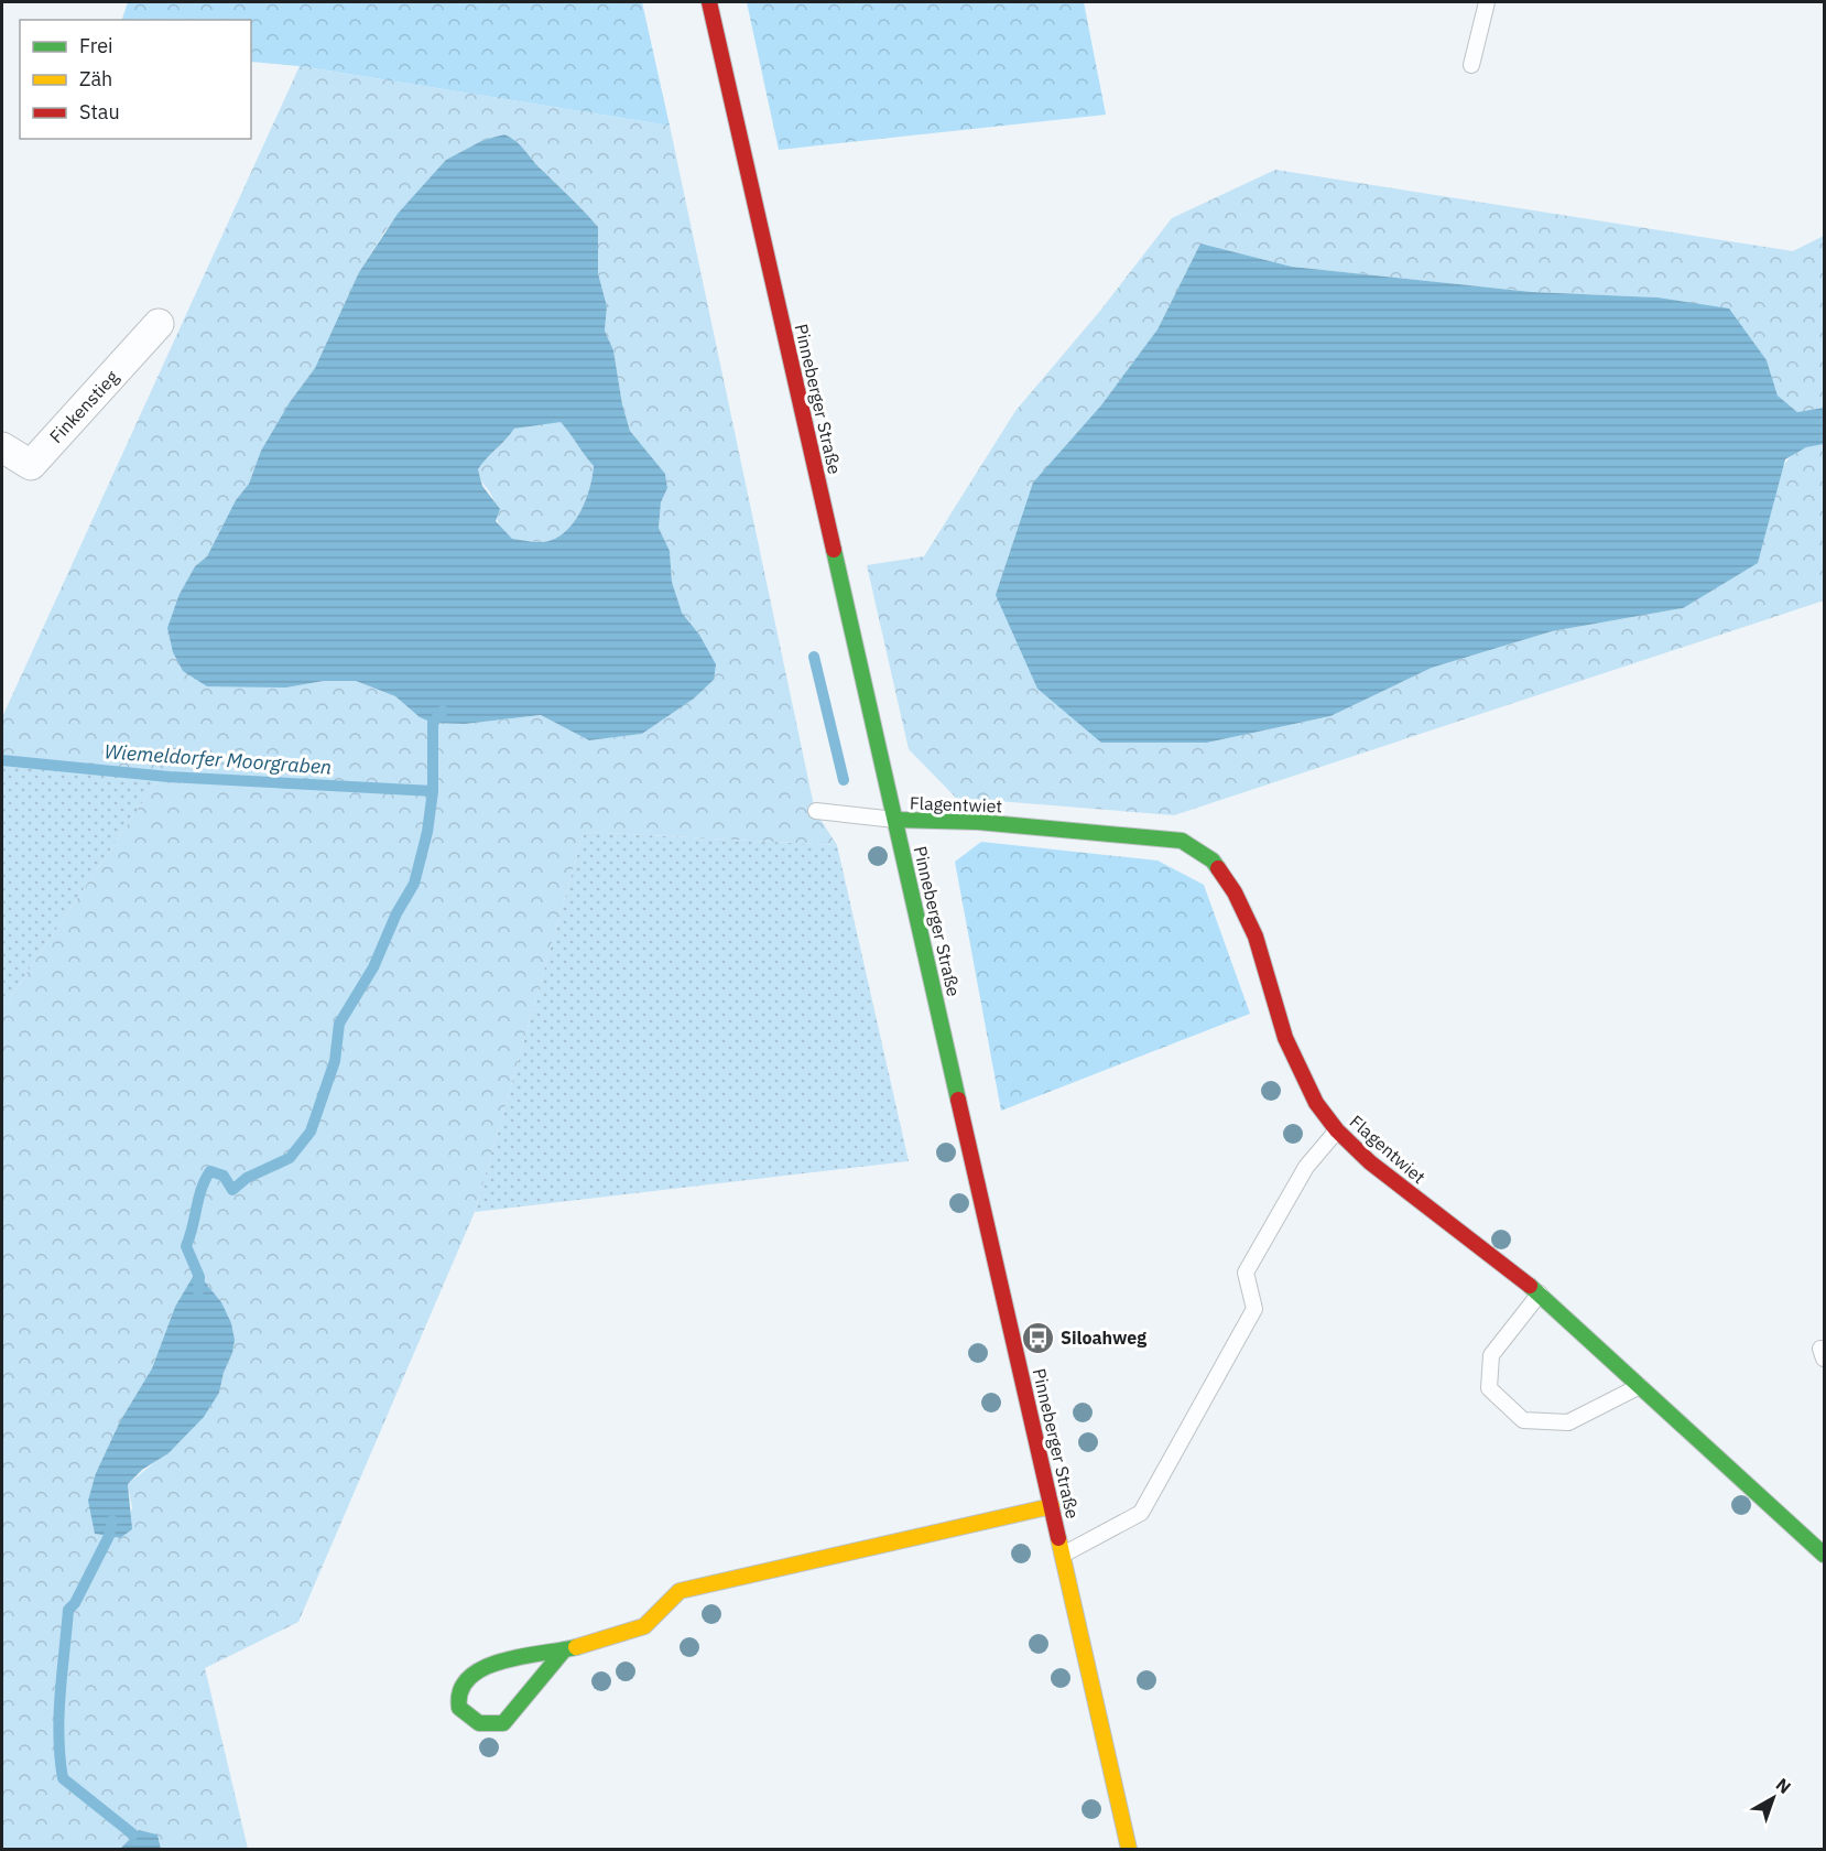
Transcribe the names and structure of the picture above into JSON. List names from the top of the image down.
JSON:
{
  "streets": {
    "street": ["Pinneberger Straße", "Finkenstieg", "Flagentwiet"]
  },
  "crossings": [
    ["Pinneberger Straße", "Flagentwiet"]
  ],
  "water": ["Wiemeldorfer Moorgraben"],
  "places": {
    "bus stop": ["Siloahweg"]
  },
  "legend": ["Frei", "Zäh", "Stau"],
  "north": "top right"
}
